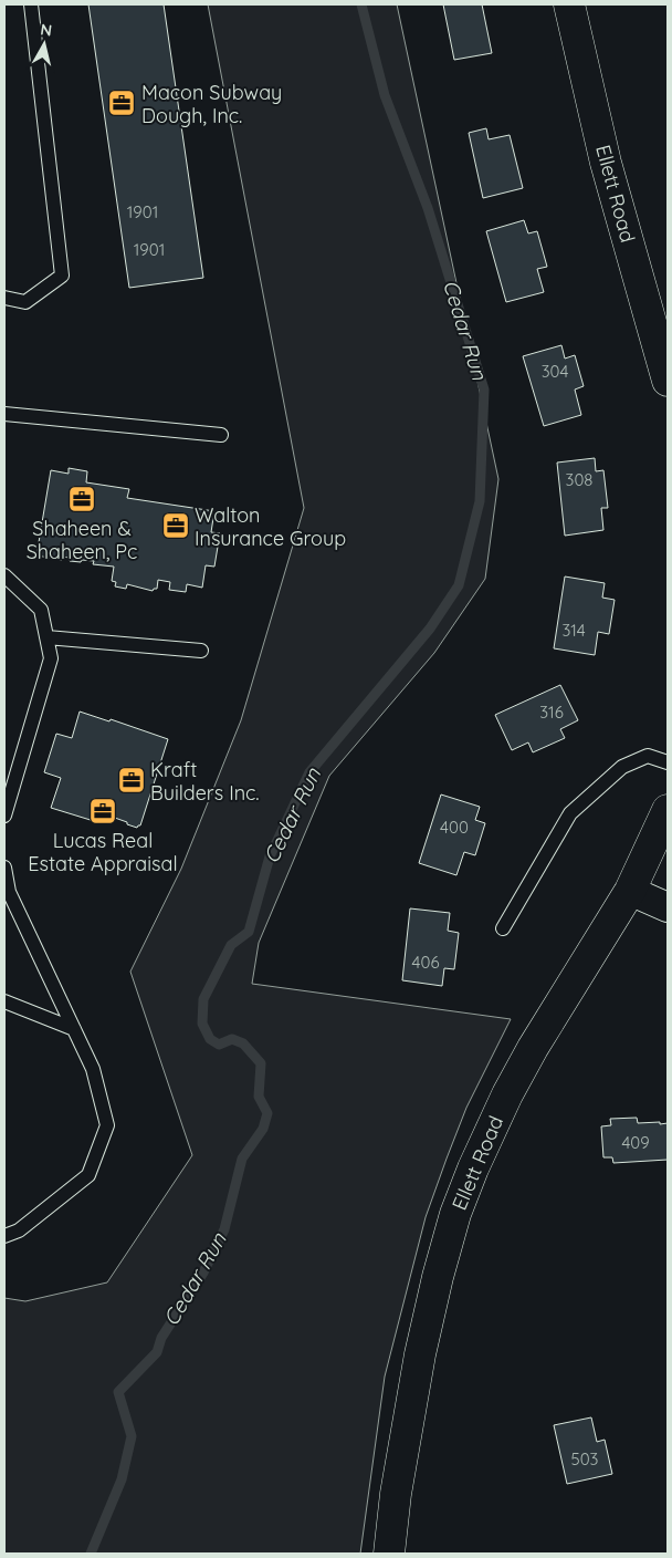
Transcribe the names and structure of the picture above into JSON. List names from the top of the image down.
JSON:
{
  "streets": {
    "street": ["Ellett Road"]
  },
  "water": ["Cedar Run"],
  "places": {
    "office": [
      "Macon Subway Dough, Inc.",
      "Shaheen & Shaheen, Pc",
      "Walton Insurance Group",
      "Kraft Builders Inc.",
      "Lucas Real Estate Appraisal"
    ]
  },
  "house_numbers": [
    "1901",
    "1901",
    "304",
    "308",
    "314",
    "316",
    "400",
    "406",
    "409",
    "503"
  ],
  "north": "top"
}
